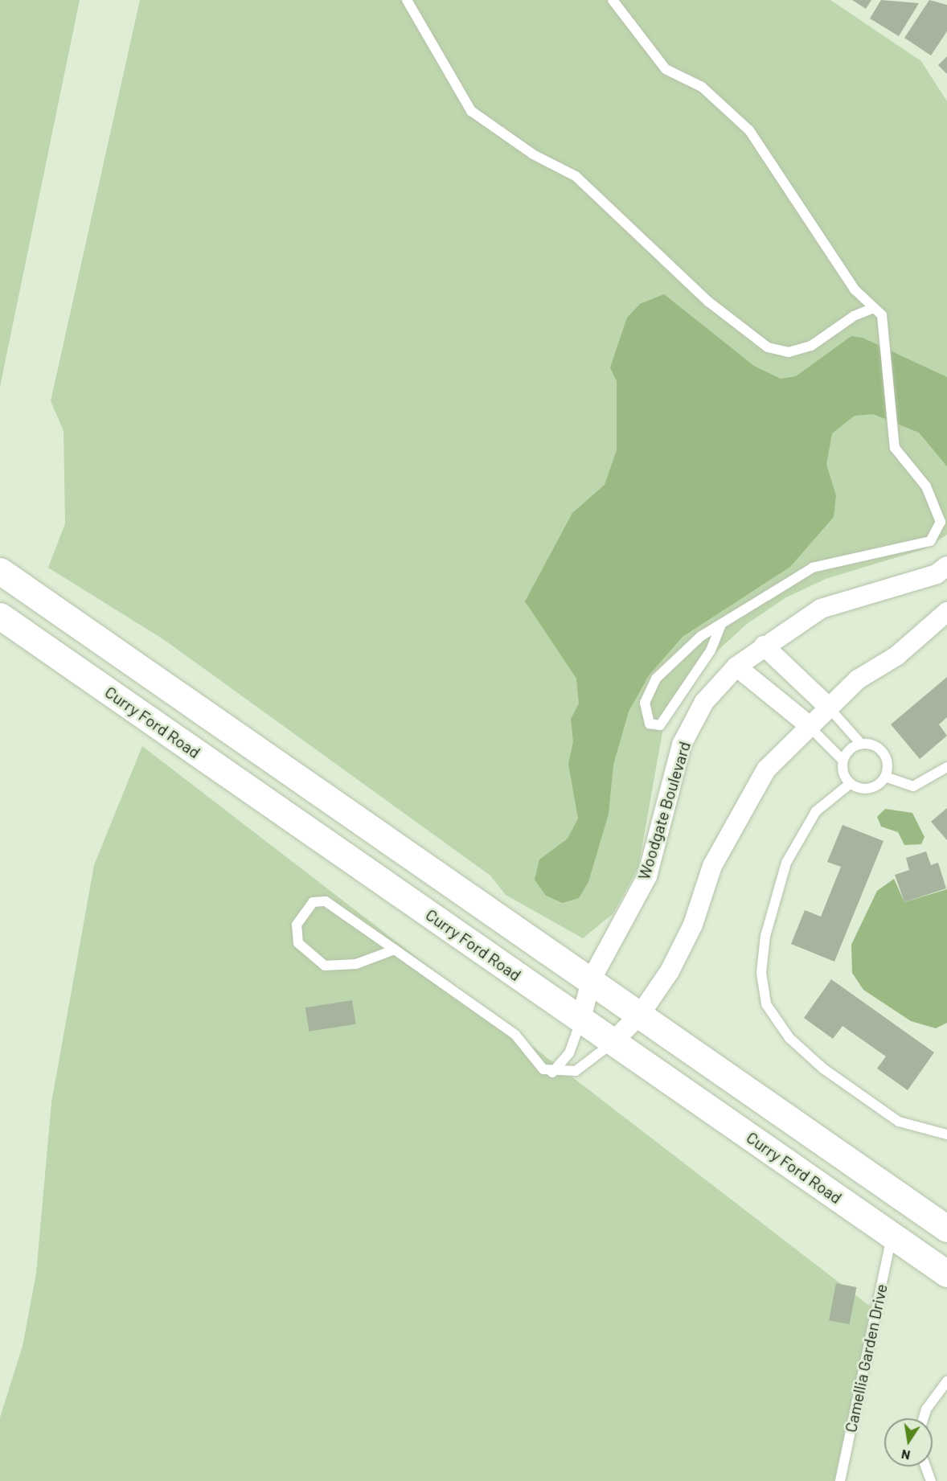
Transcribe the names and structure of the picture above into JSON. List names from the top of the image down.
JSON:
{
  "streets": {
    "main road": ["Curry Ford Road"],
    "street": ["Woodgate Boulevard"],
    "lane": ["Camellia Garden Drive"]
  },
  "crossings": [
    ["Curry Ford Road", "Woodgate Boulevard"],
    ["Curry Ford Road", "Camellia Garden Drive"]
  ],
  "north": "bottom"
}
